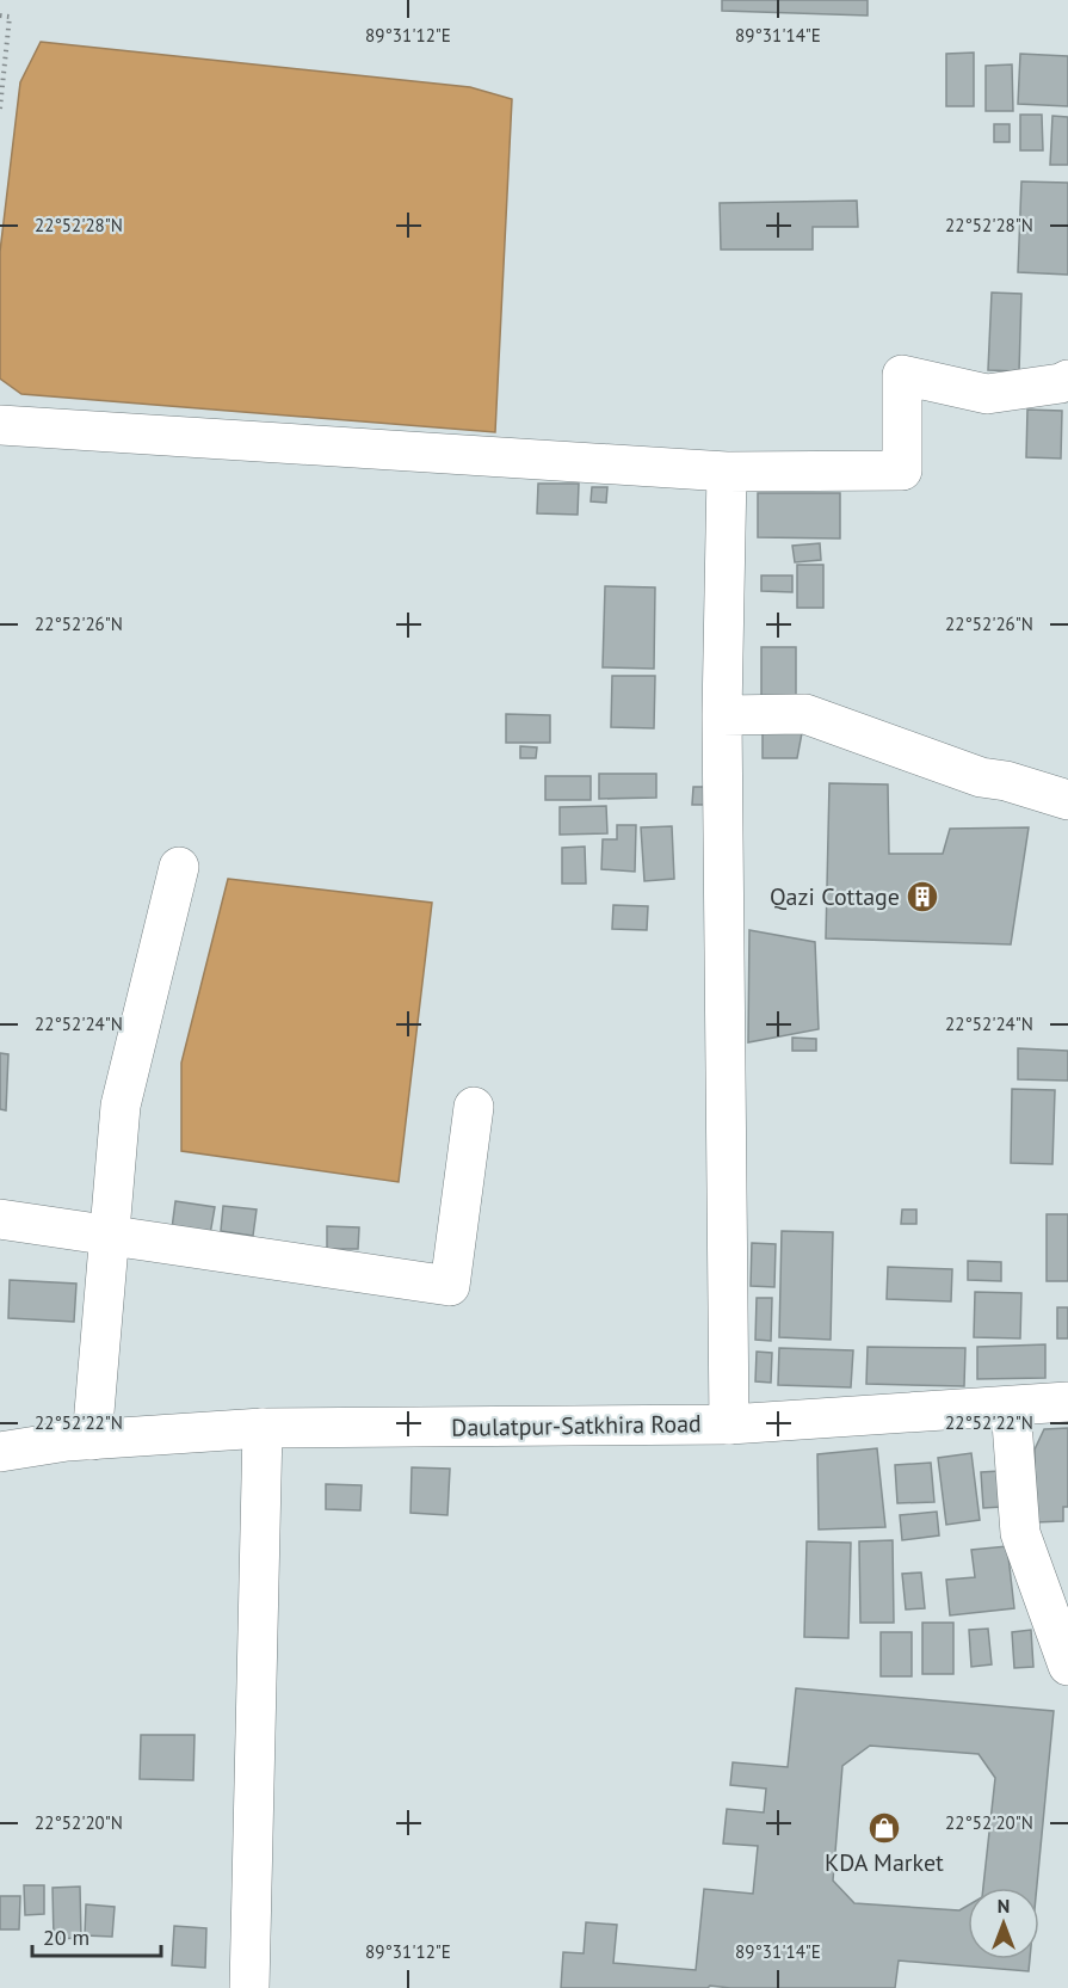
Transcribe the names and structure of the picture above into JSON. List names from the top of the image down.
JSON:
{
  "streets": {
    "street": ["Daulatpur-Satkhira Road"]
  },
  "places": {
    "building": ["Qazi Cottage"],
    "shop": ["KDA Market"]
  },
  "scale_bar": "20 m",
  "north": "top",
  "coordinates": [
    "89°31'12\"E",
    "89°31'14\"E",
    "22°52'28\"N",
    "22°52'26\"N",
    "22°52'24\"N",
    "22°52'22\"N",
    "22°52'20\"N"
  ]
}
